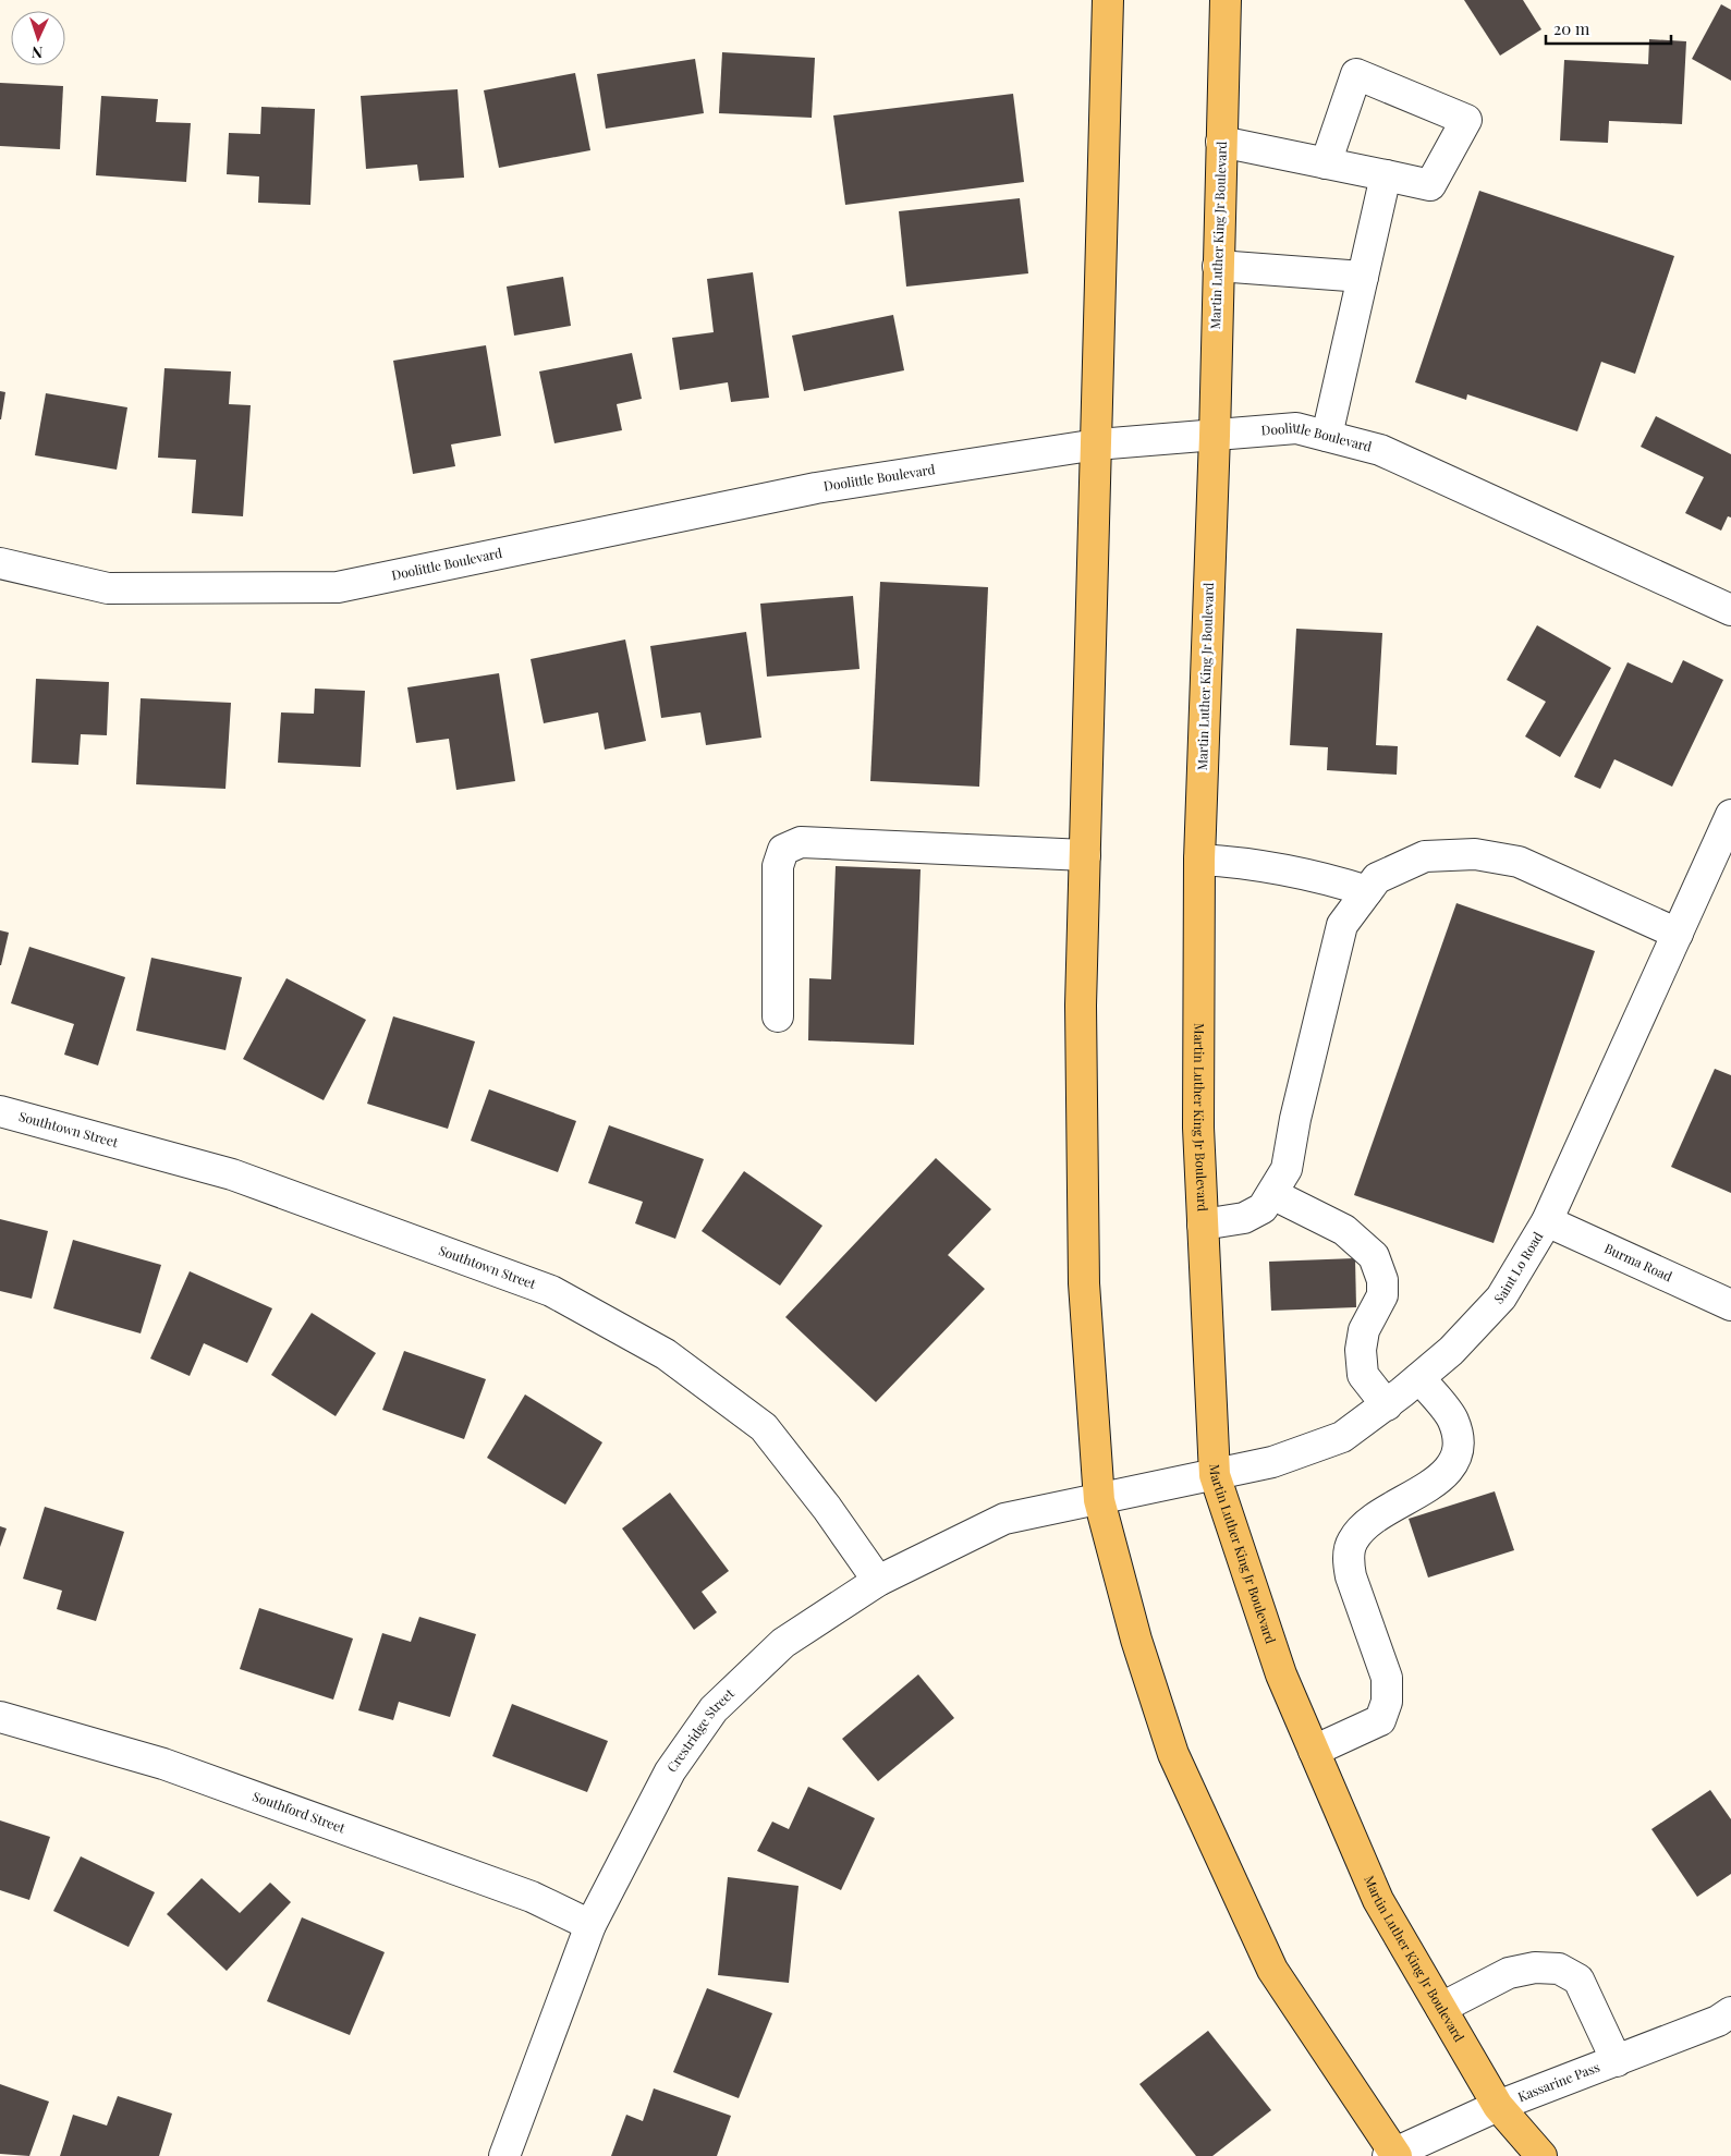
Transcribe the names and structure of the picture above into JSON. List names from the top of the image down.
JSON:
{
  "streets": {
    "main road": ["Martin Luther King Jr Boulevard"],
    "street": [
      "Doolittle Boulevard",
      "Southtown Street",
      "Burma Road",
      "Saint Lo Road",
      "Crestridge Street",
      "Southford Street",
      "Kassarine Pass"
    ]
  },
  "crossings": [
    ["Martin Luther King Jr Boulevard", "Doolittle Boulevard"],
    ["Martin Luther King Jr Boulevard", "Saint Lo Road"],
    ["Martin Luther King Jr Boulevard", "Kassarine Pass"],
    ["Southtown Street", "Crestridge Street"],
    ["Burma Road", "Saint Lo Road"],
    ["Saint Lo Road", "Crestridge Street"],
    ["Crestridge Street", "Southford Street"]
  ],
  "scale_bar": "20 m",
  "north": "bottom"
}
